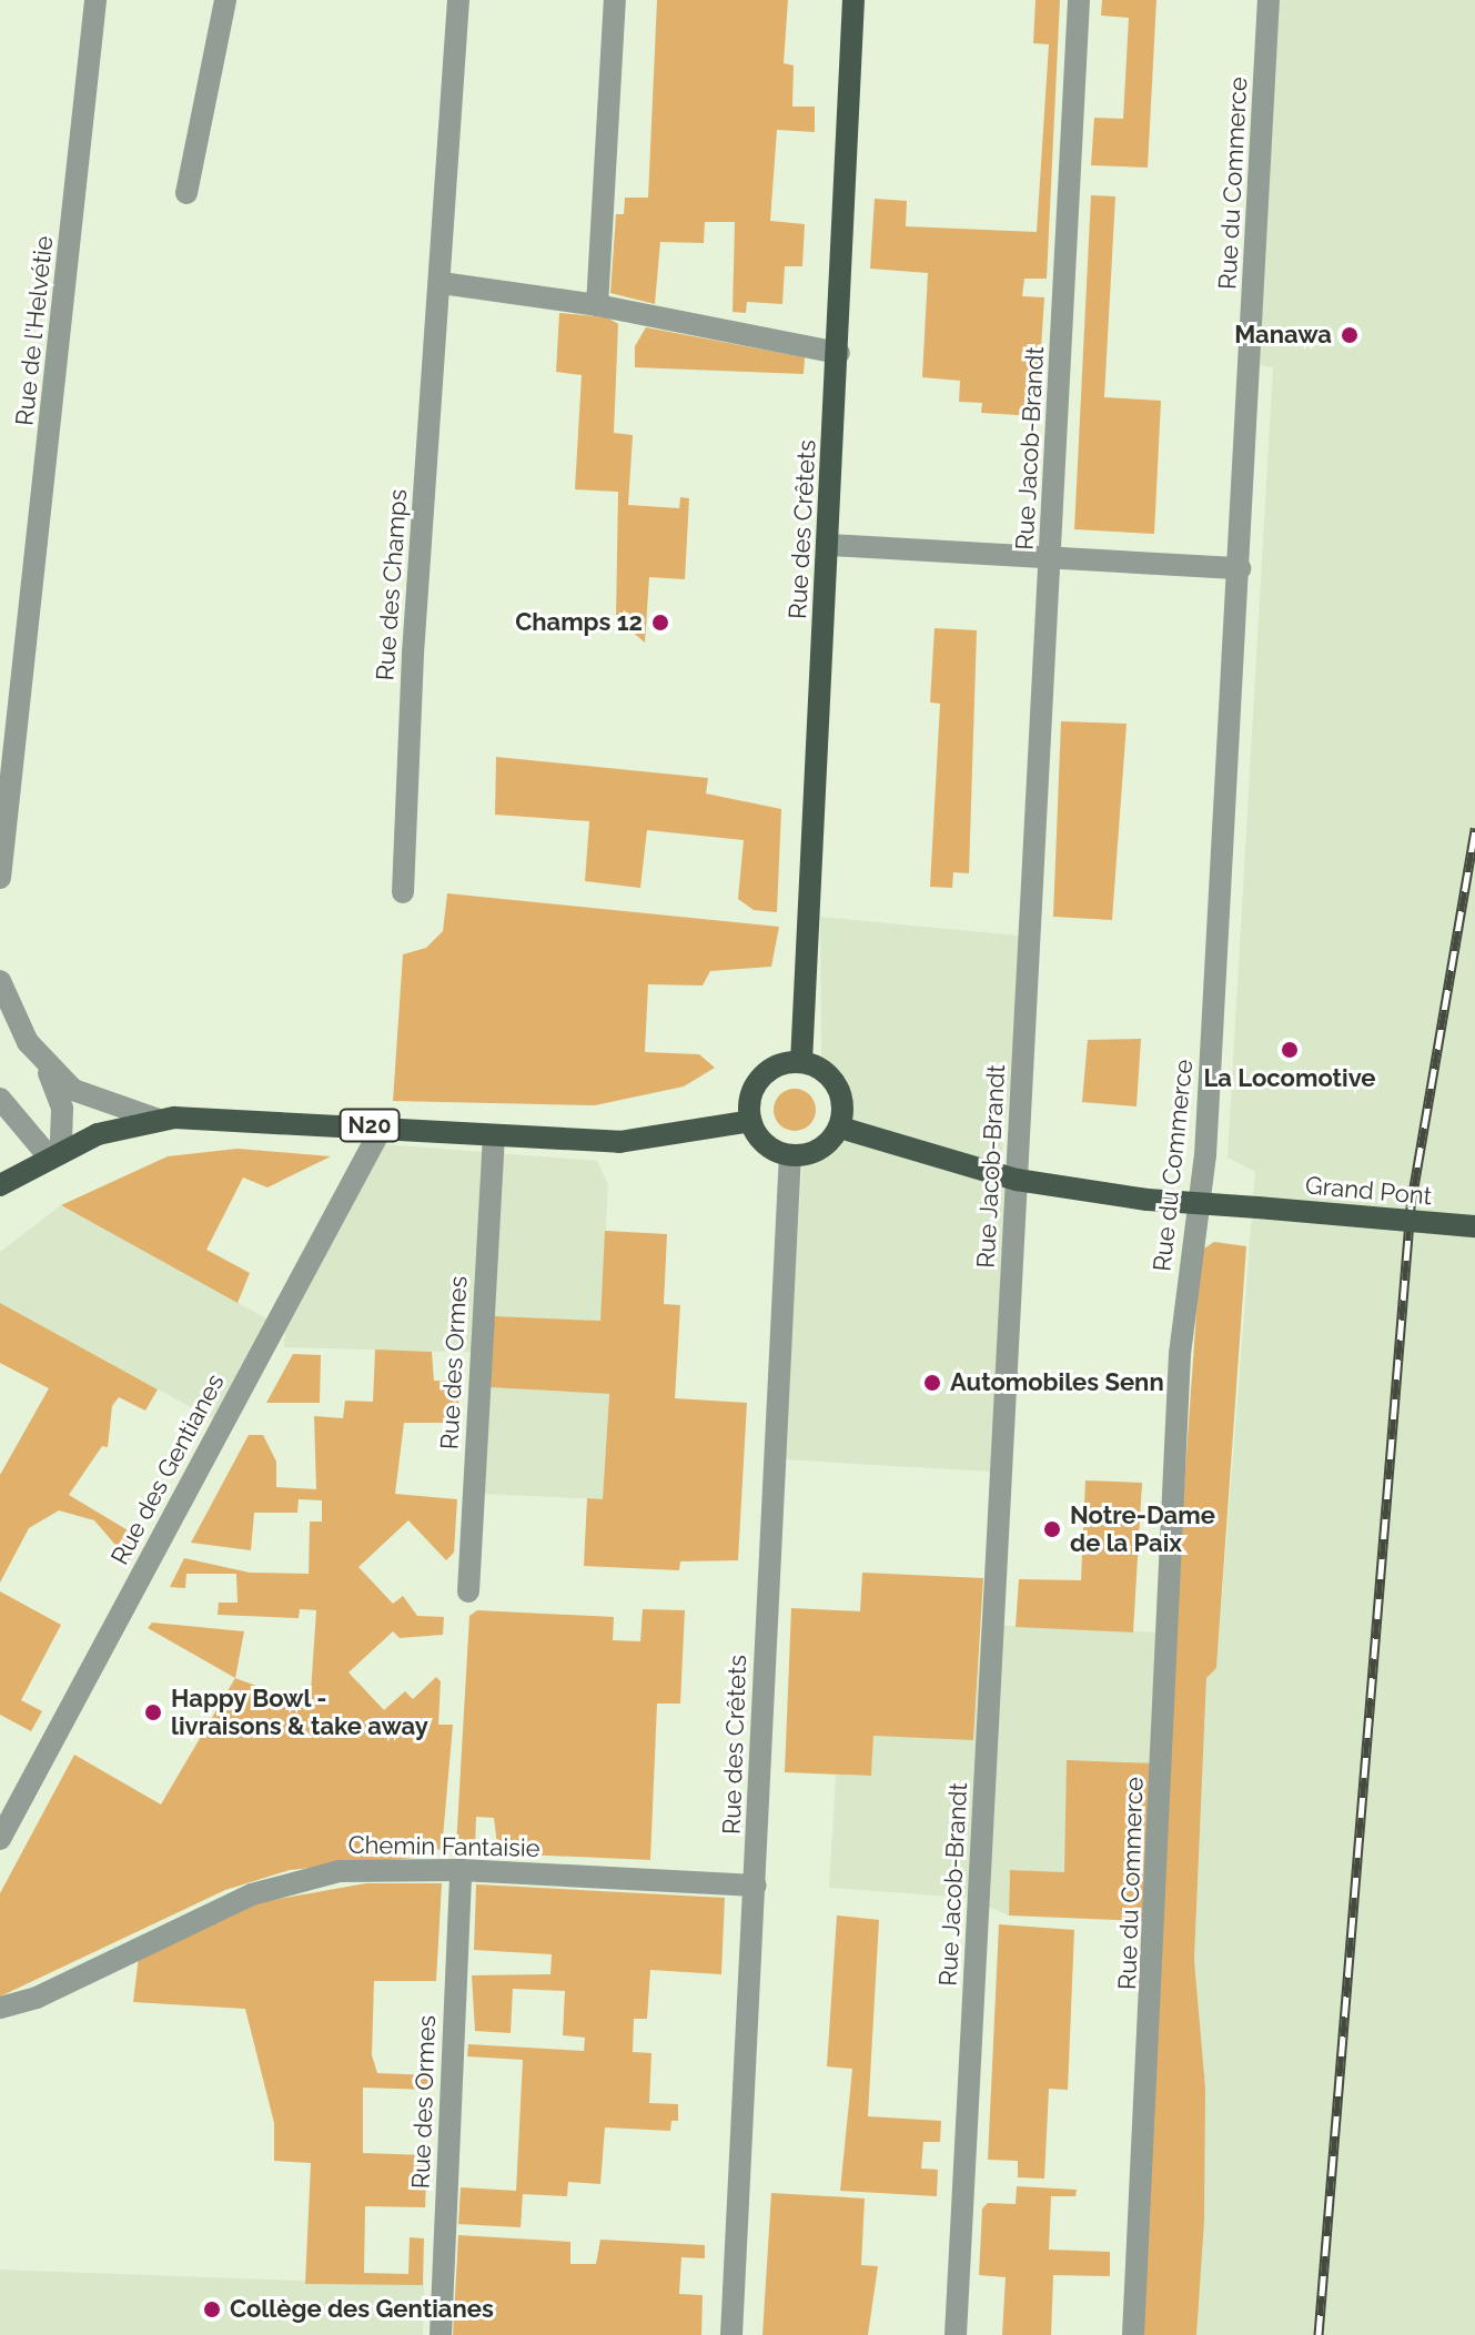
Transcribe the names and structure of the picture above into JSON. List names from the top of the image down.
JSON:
{
  "streets": {
    "main road": ["Rue des Crêtets", "N20", "Grand Pont"],
    "street": [
      "Rue du Commerce",
      "Rue de l'Helvétie",
      "Rue Jacob-Brandt",
      "Rue des Champs",
      "Rue des Ormes",
      "Rue des Gentianes",
      "Chemin Fantaisie"
    ]
  },
  "crossings": [
    ["Rue du Commerce", "Grand Pont"],
    ["Rue Jacob-Brandt", "Grand Pont"],
    ["Rue des Crêtets", "N20"],
    ["Rue des Crêtets", "Grand Pont"],
    ["Rue des Crêtets", "Chemin Fantaisie"],
    ["N20", "Grand Pont"],
    ["N20", "Rue des Ormes"],
    ["N20", "Rue des Gentianes"],
    ["Rue des Ormes", "Chemin Fantaisie"]
  ],
  "places": [
    "Manawa",
    "Champs 12",
    "La Locomotive",
    "Automobiles Senn",
    "Notre-Dame de la Paix",
    "Happy Bowl - livraisons & take away",
    "Collège des Gentianes"
  ]
}
